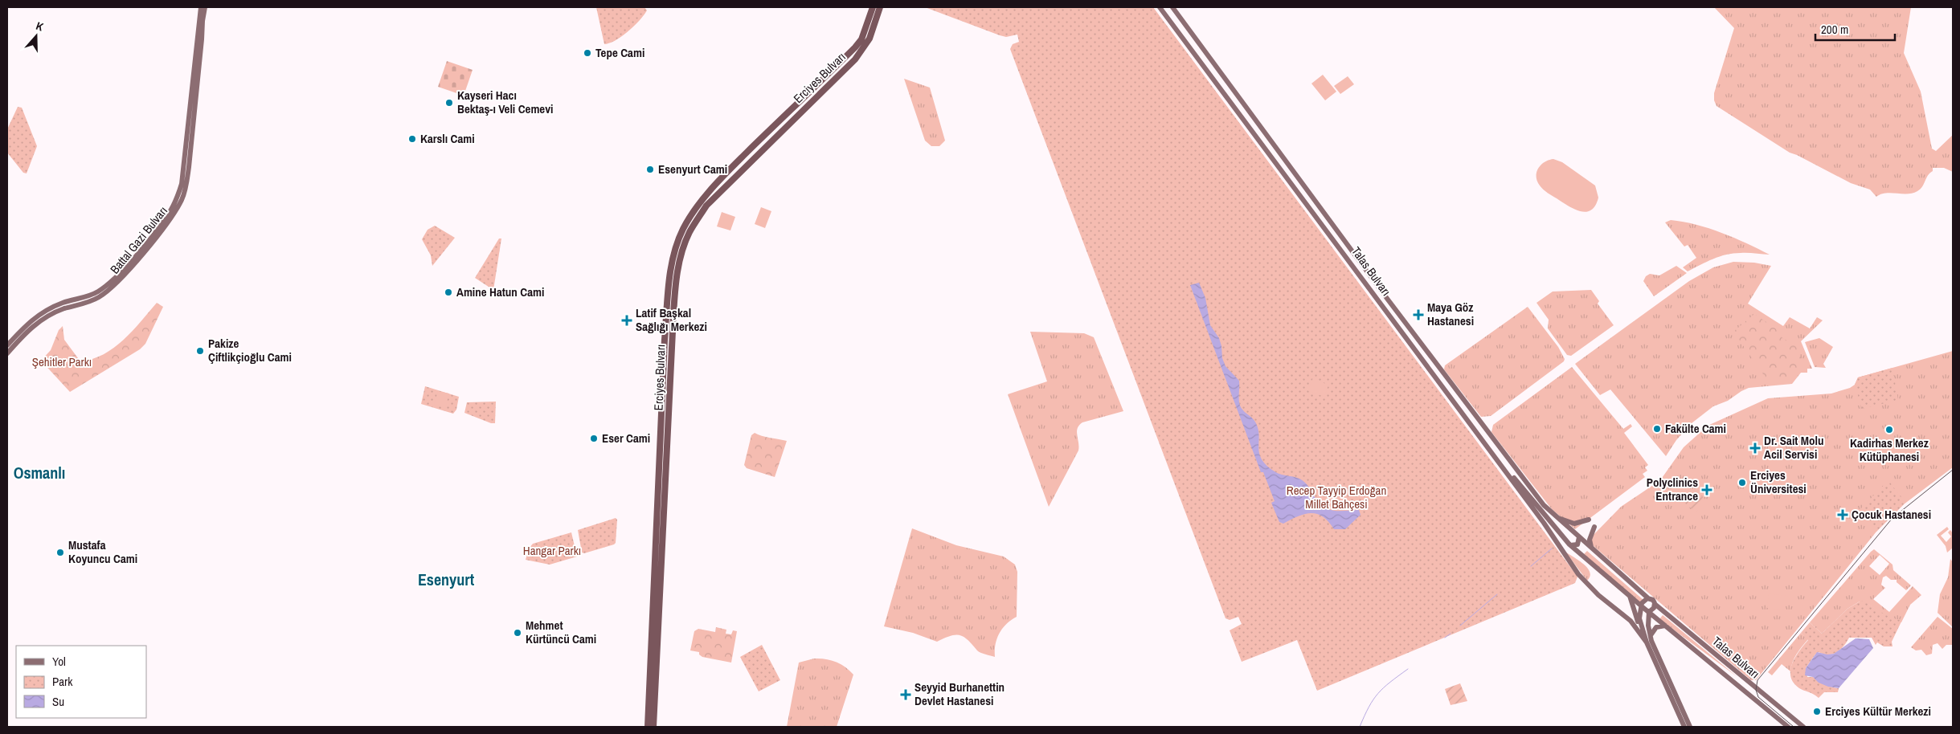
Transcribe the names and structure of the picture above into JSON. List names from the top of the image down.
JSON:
{
  "streets": {
    "highway": ["Erciyes Bulvarı"],
    "main road": ["Battal Gazi Bulvarı", "Talas Bulvarı"]
  },
  "districts": ["Osmanlı", "Esenyurt"],
  "parks": ["Şehitler Parkı", "Recep Tayyip Erdoğan Millet Bahçesi", "Hangar Parkı"],
  "places": {
    "other": [
      "Tepe Cami",
      "Kayseri Hacı Bektaş-ı Veli Cemevi",
      "Karslı Cami",
      "Esenyurt Cami",
      "Amine Hatun Cami",
      "Pakize Çiftlikçioğlu Cami",
      "Fakülte Cami",
      "Kadirhas Merkez Kütüphanesi",
      "Eser Cami",
      "Erciyes Üniversitesi",
      "Mustafa Koyuncu Cami",
      "Mehmet Kürtüncü Cami",
      "Erciyes Kültür Merkezi"
    ],
    "health": [
      "Maya Göz Hastanesi",
      "Latif Başkal Sağlığı Merkezi",
      "Dr. Sait Molu Acil Servisi",
      "Polyclinics Entrance",
      "Çocuk Hastanesi",
      "Seyyid Burhanettin Devlet Hastanesi"
    ]
  },
  "legend": ["Yol", "Park", "Su"],
  "scale_bar": "200 m",
  "north": "top"
}
